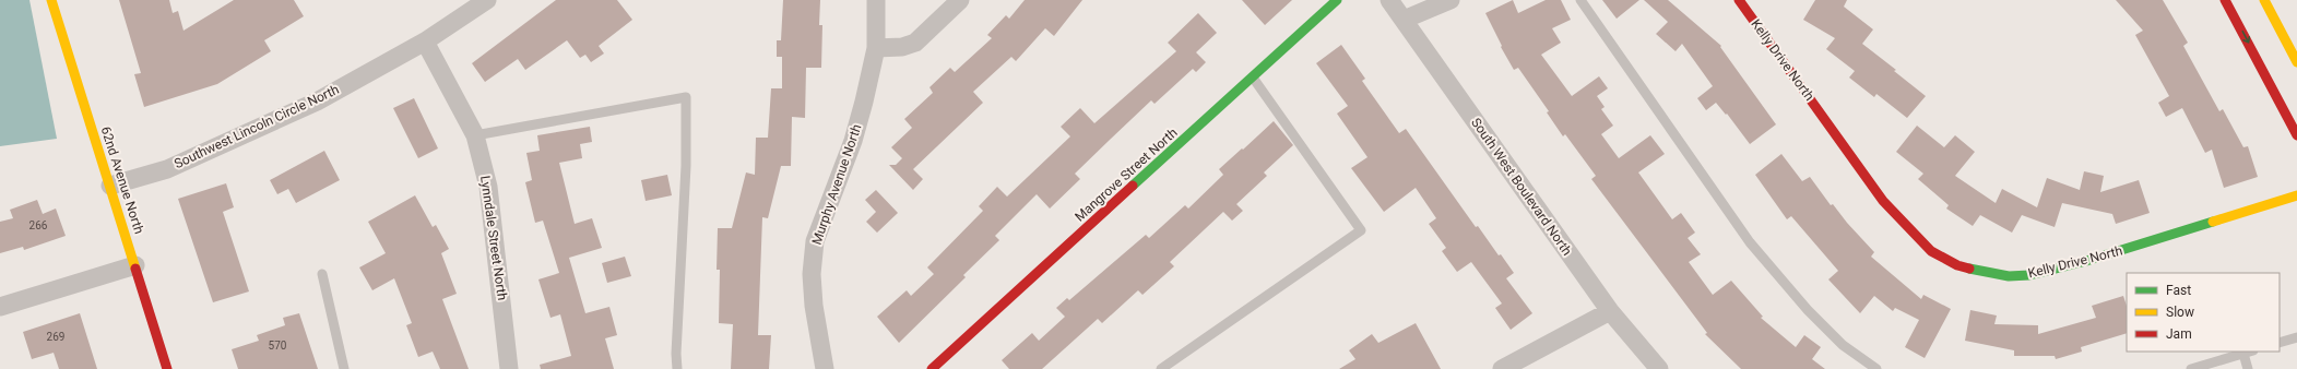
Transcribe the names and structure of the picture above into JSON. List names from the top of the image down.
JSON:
{
  "streets": {
    "street": [
      "Kelly Drive North",
      "Southwest Lincoln Circle North",
      "Mangrove Street North",
      "62nd Avenue North",
      "Murphy Avenue North",
      "South West Boulevard North",
      "Lynndale Street North"
    ]
  },
  "crossings": [
    ["Southwest Lincoln Circle North", "62nd Avenue North"],
    ["Southwest Lincoln Circle North", "Lynndale Street North"]
  ],
  "house_numbers": ["266", "269", "570"],
  "legend": ["Fast", "Slow", "Jam"]
}
